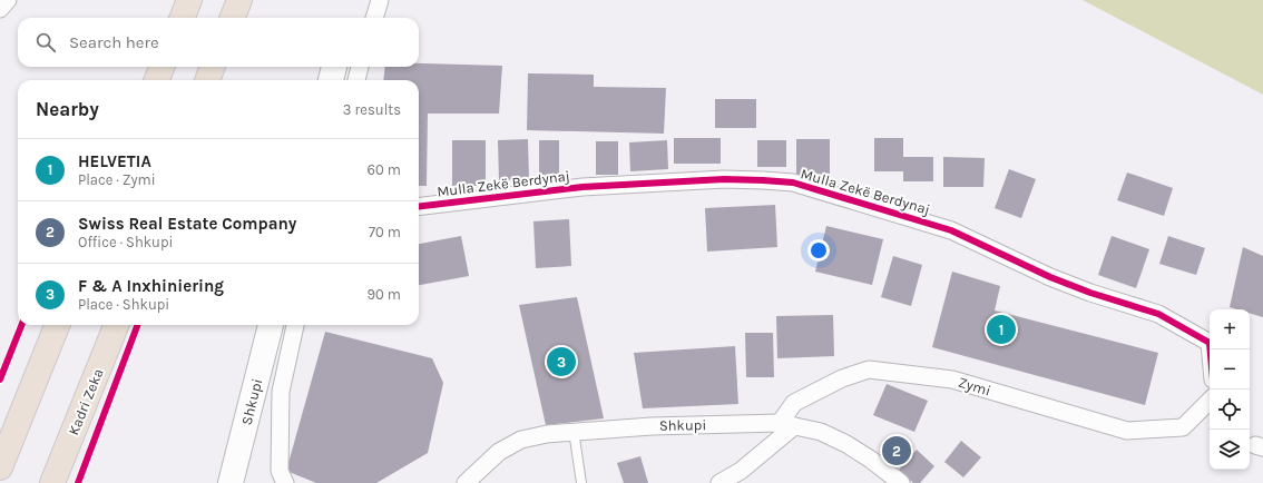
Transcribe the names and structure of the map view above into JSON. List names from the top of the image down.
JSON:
{
  "streets": {
    "highway": ["Kadri Zeka"],
    "main road": ["Shkupi"],
    "street": ["Mulla Zekë Berdynaj", "Zymi"]
  },
  "crossings": [
    ["Zymi", "Shkupi"]
  ],
  "page": {
    "search": "Search here",
    "heading": ["Nearby", "3 results"],
    "list": [
      {
        "mark": "1",
        "name": "HELVETIA",
        "note": "Place · Zymi",
        "value": "60 m"
      },
      {
        "mark": "2",
        "name": "Swiss Real Estate Company",
        "note": "Office · Shkupi",
        "value": "70 m"
      },
      {
        "mark": "3",
        "name": "F & A Inxhiniering",
        "note": "Place · Shkupi",
        "value": "90 m"
      }
    ],
    "map_buttons": ["+", "−"],
    "pins": ["1", "3", "2"]
  }
}
